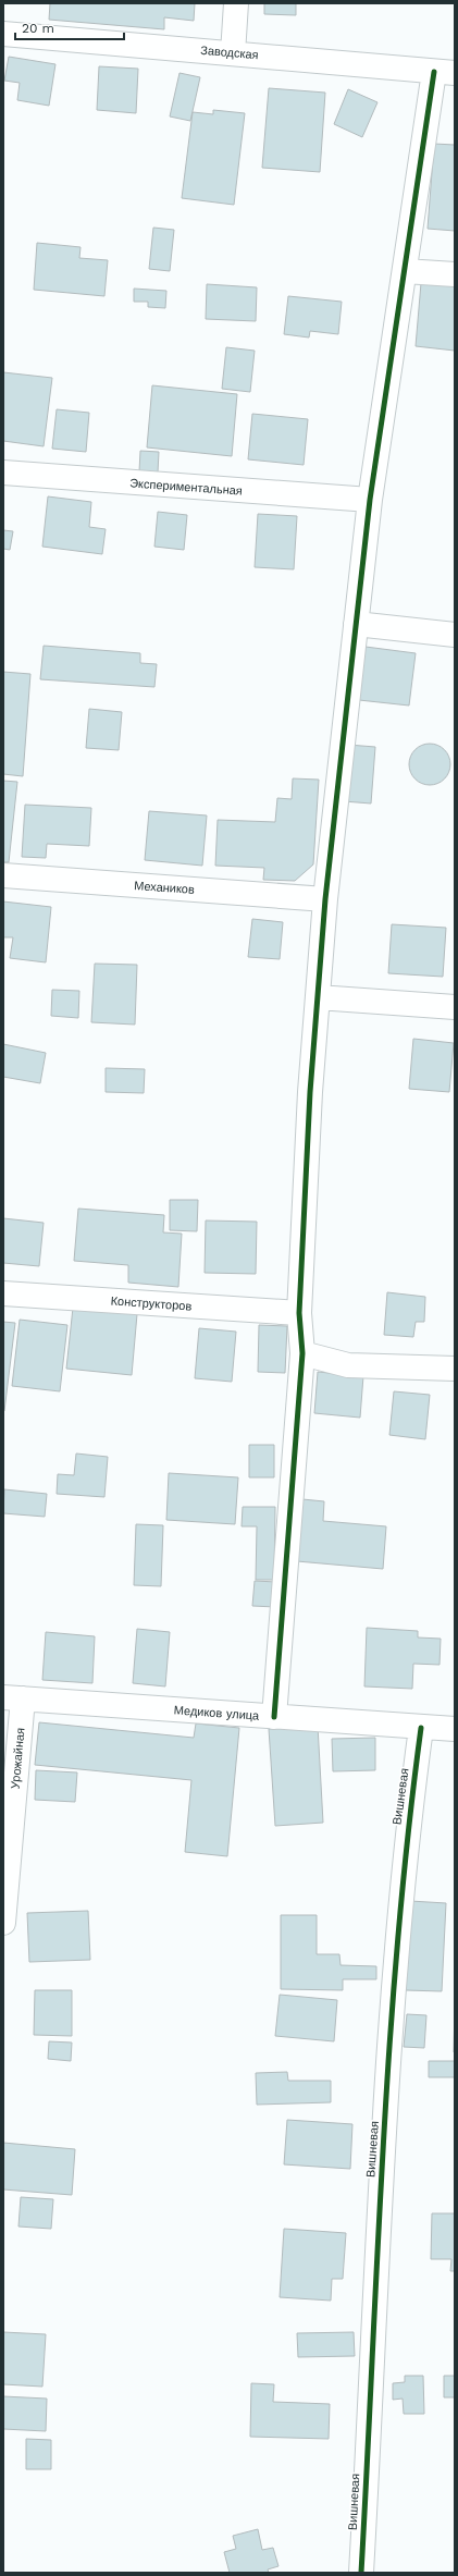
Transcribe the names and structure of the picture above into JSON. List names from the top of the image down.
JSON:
{
  "streets": {
    "street": [
      "Заводская",
      "Экспериментальная",
      "Механиков",
      "Конструкторов",
      "Медиков улица",
      "Урожайная",
      "Вишневая"
    ]
  },
  "crossings": [
    ["Медиков улица", "Урожайная"],
    ["Медиков улица", "Вишневая"]
  ],
  "scale_bar": "20 m"
}
